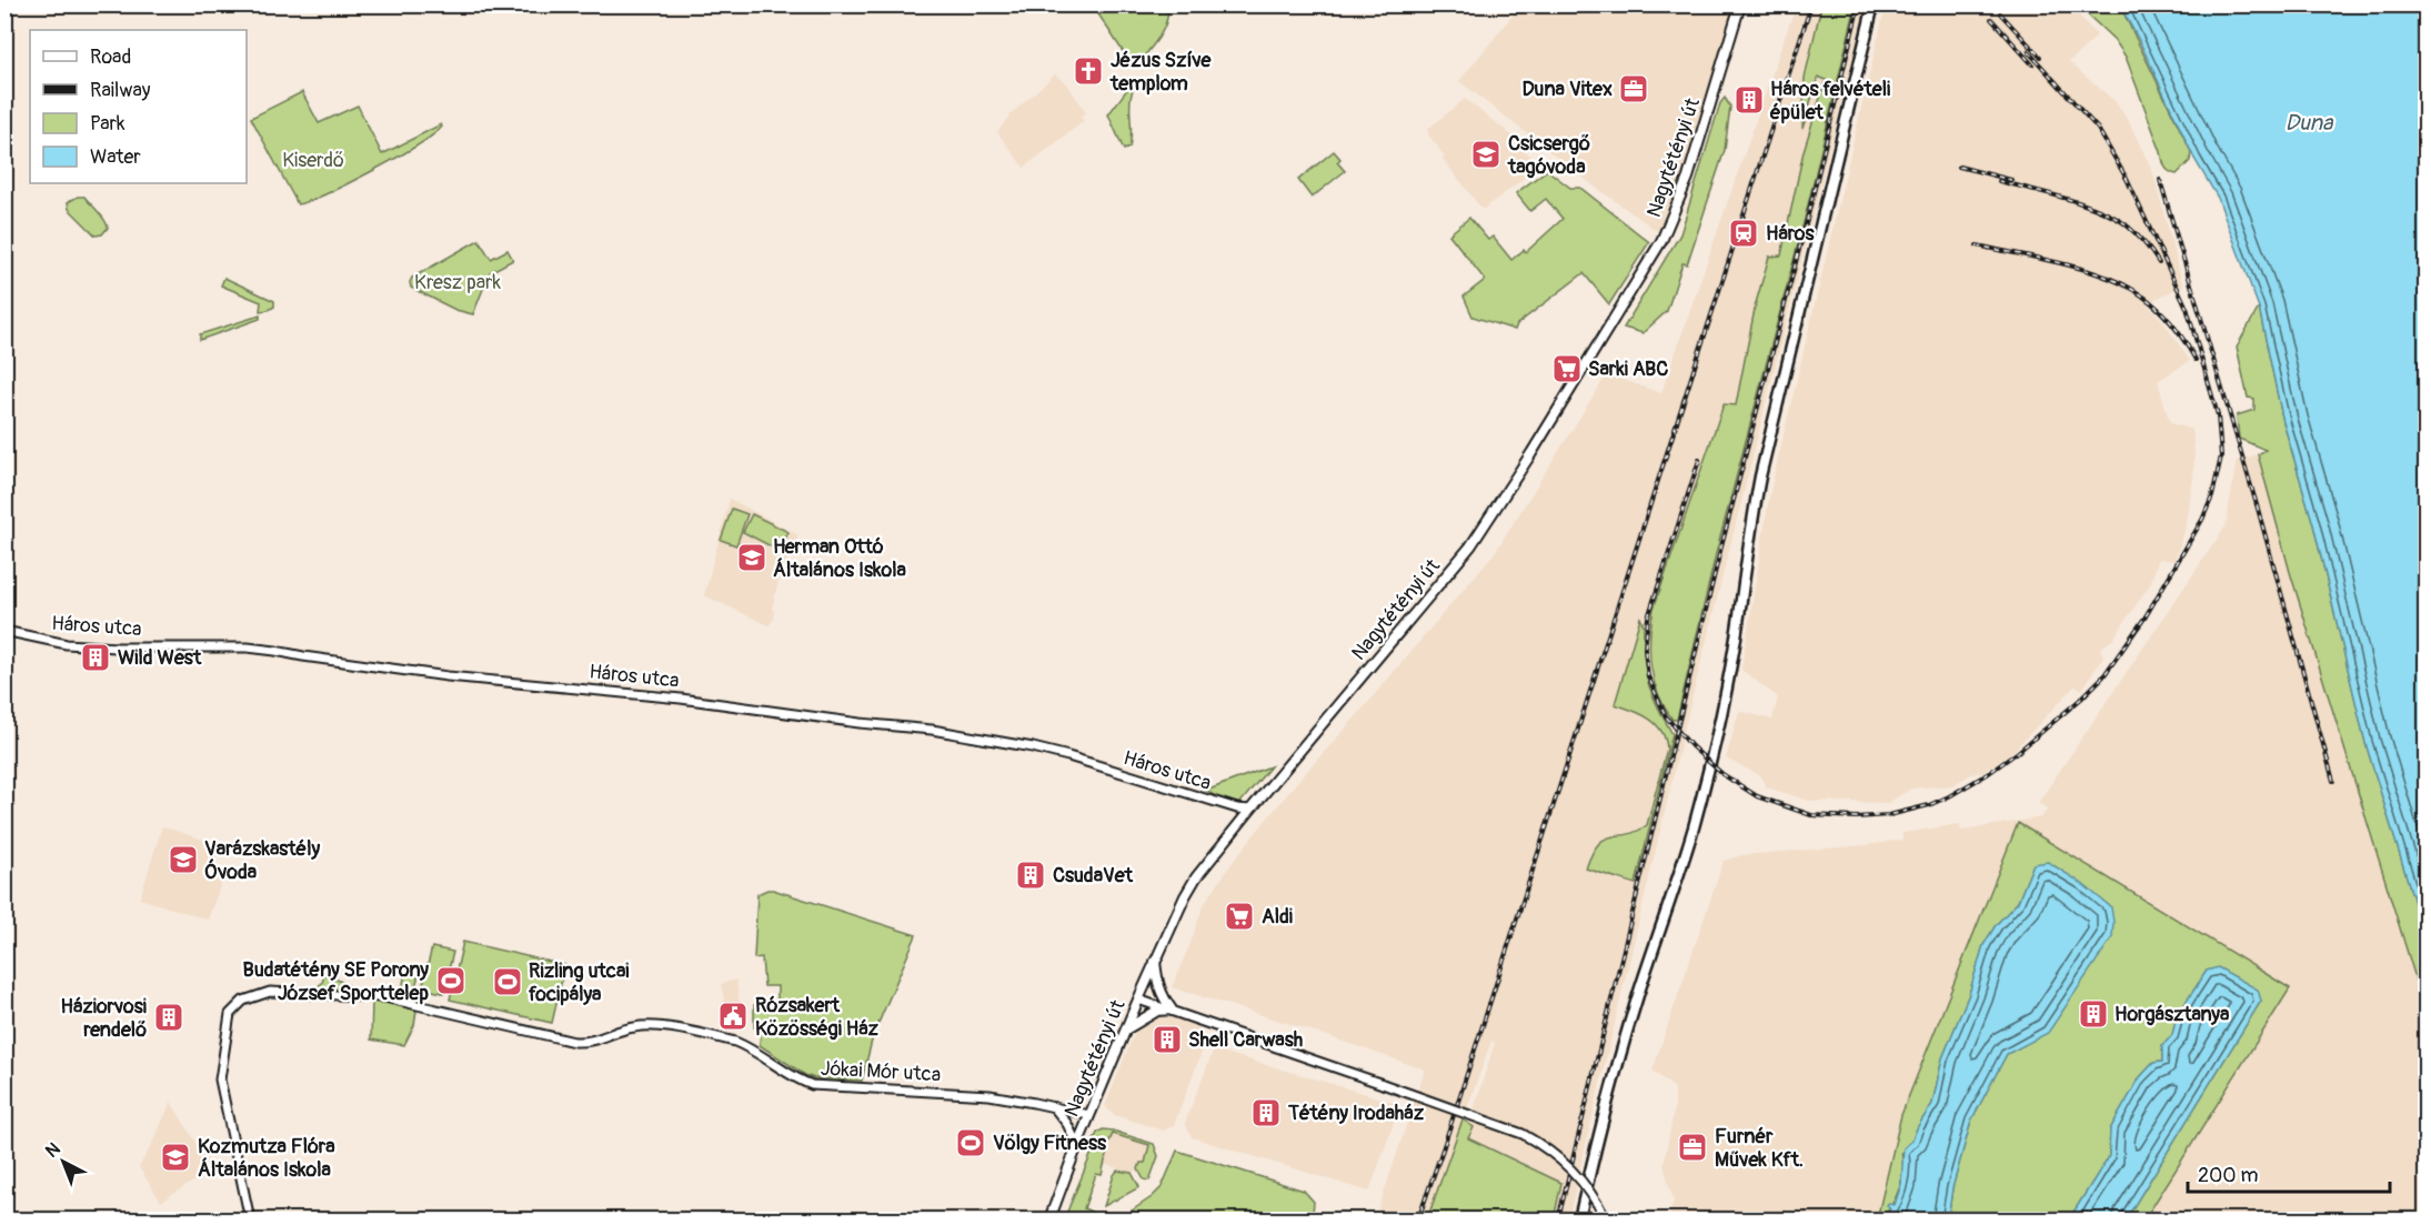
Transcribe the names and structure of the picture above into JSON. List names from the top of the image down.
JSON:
{
  "streets": {
    "main road": ["Nagytétényi út"],
    "street": ["Háros utca", "Jókai Mór utca"]
  },
  "crossings": [
    ["Nagytétényi út", "Háros utca"],
    ["Nagytétényi út", "Jókai Mór utca"]
  ],
  "water": ["Duna"],
  "parks": ["Kiserdő", "Kresz park"],
  "places": {
    "church": ["Jézus Szíve templom"],
    "office": ["Duna Vitex", "Furnér Művek Kft."],
    "building": [
      "Háros felvételi épület",
      "Wild West",
      "CsudaVet",
      "Horgásztanya",
      "Háziorvosi rendelő",
      "Shell Carwash",
      "Tétény Irodaház"
    ],
    "school or university": [
      "Csicsergő tagóvoda",
      "Herman Ottó Általános Iskola",
      "Varázskastély Óvoda",
      "Kozmutza Flóra Általános Iskola"
    ],
    "station": ["Háros"],
    "supermarket": ["Sarki ABC", "Aldi"],
    "sports": ["Budatétény SE Porony József Sporttelep", "Rizling utcai focipálya", "Völgy Fitness"],
    "public building": ["Rózsakert Közösségi Ház"]
  },
  "legend": [
    "Road",
    "Railway",
    "Park",
    "Water"
  ],
  "scale_bar": "200 m",
  "north": "top left"
}
